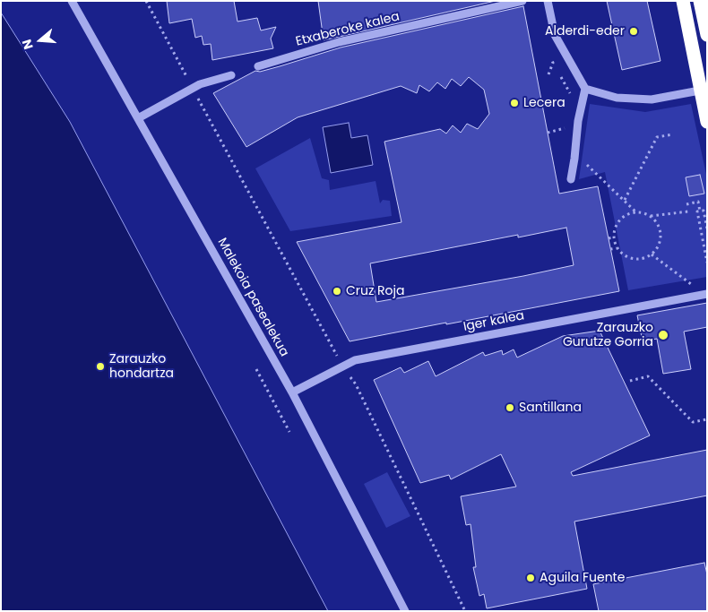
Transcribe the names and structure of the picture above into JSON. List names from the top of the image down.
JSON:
{
  "streets": {
    "street": ["Etxaberoke kalea", "Malekoia pasealekua", "Iger kalea"]
  },
  "crossings": [
    ["Malekoia pasealekua", "Iger kalea"]
  ],
  "places": [
    "Alderdi-eder",
    "Lecera",
    "Cruz Roja",
    "Zarauzko Gurutze Gorria",
    "Zarauzko hondartza",
    "Santillana",
    "Aguila Fuente"
  ],
  "north": "left"
}
